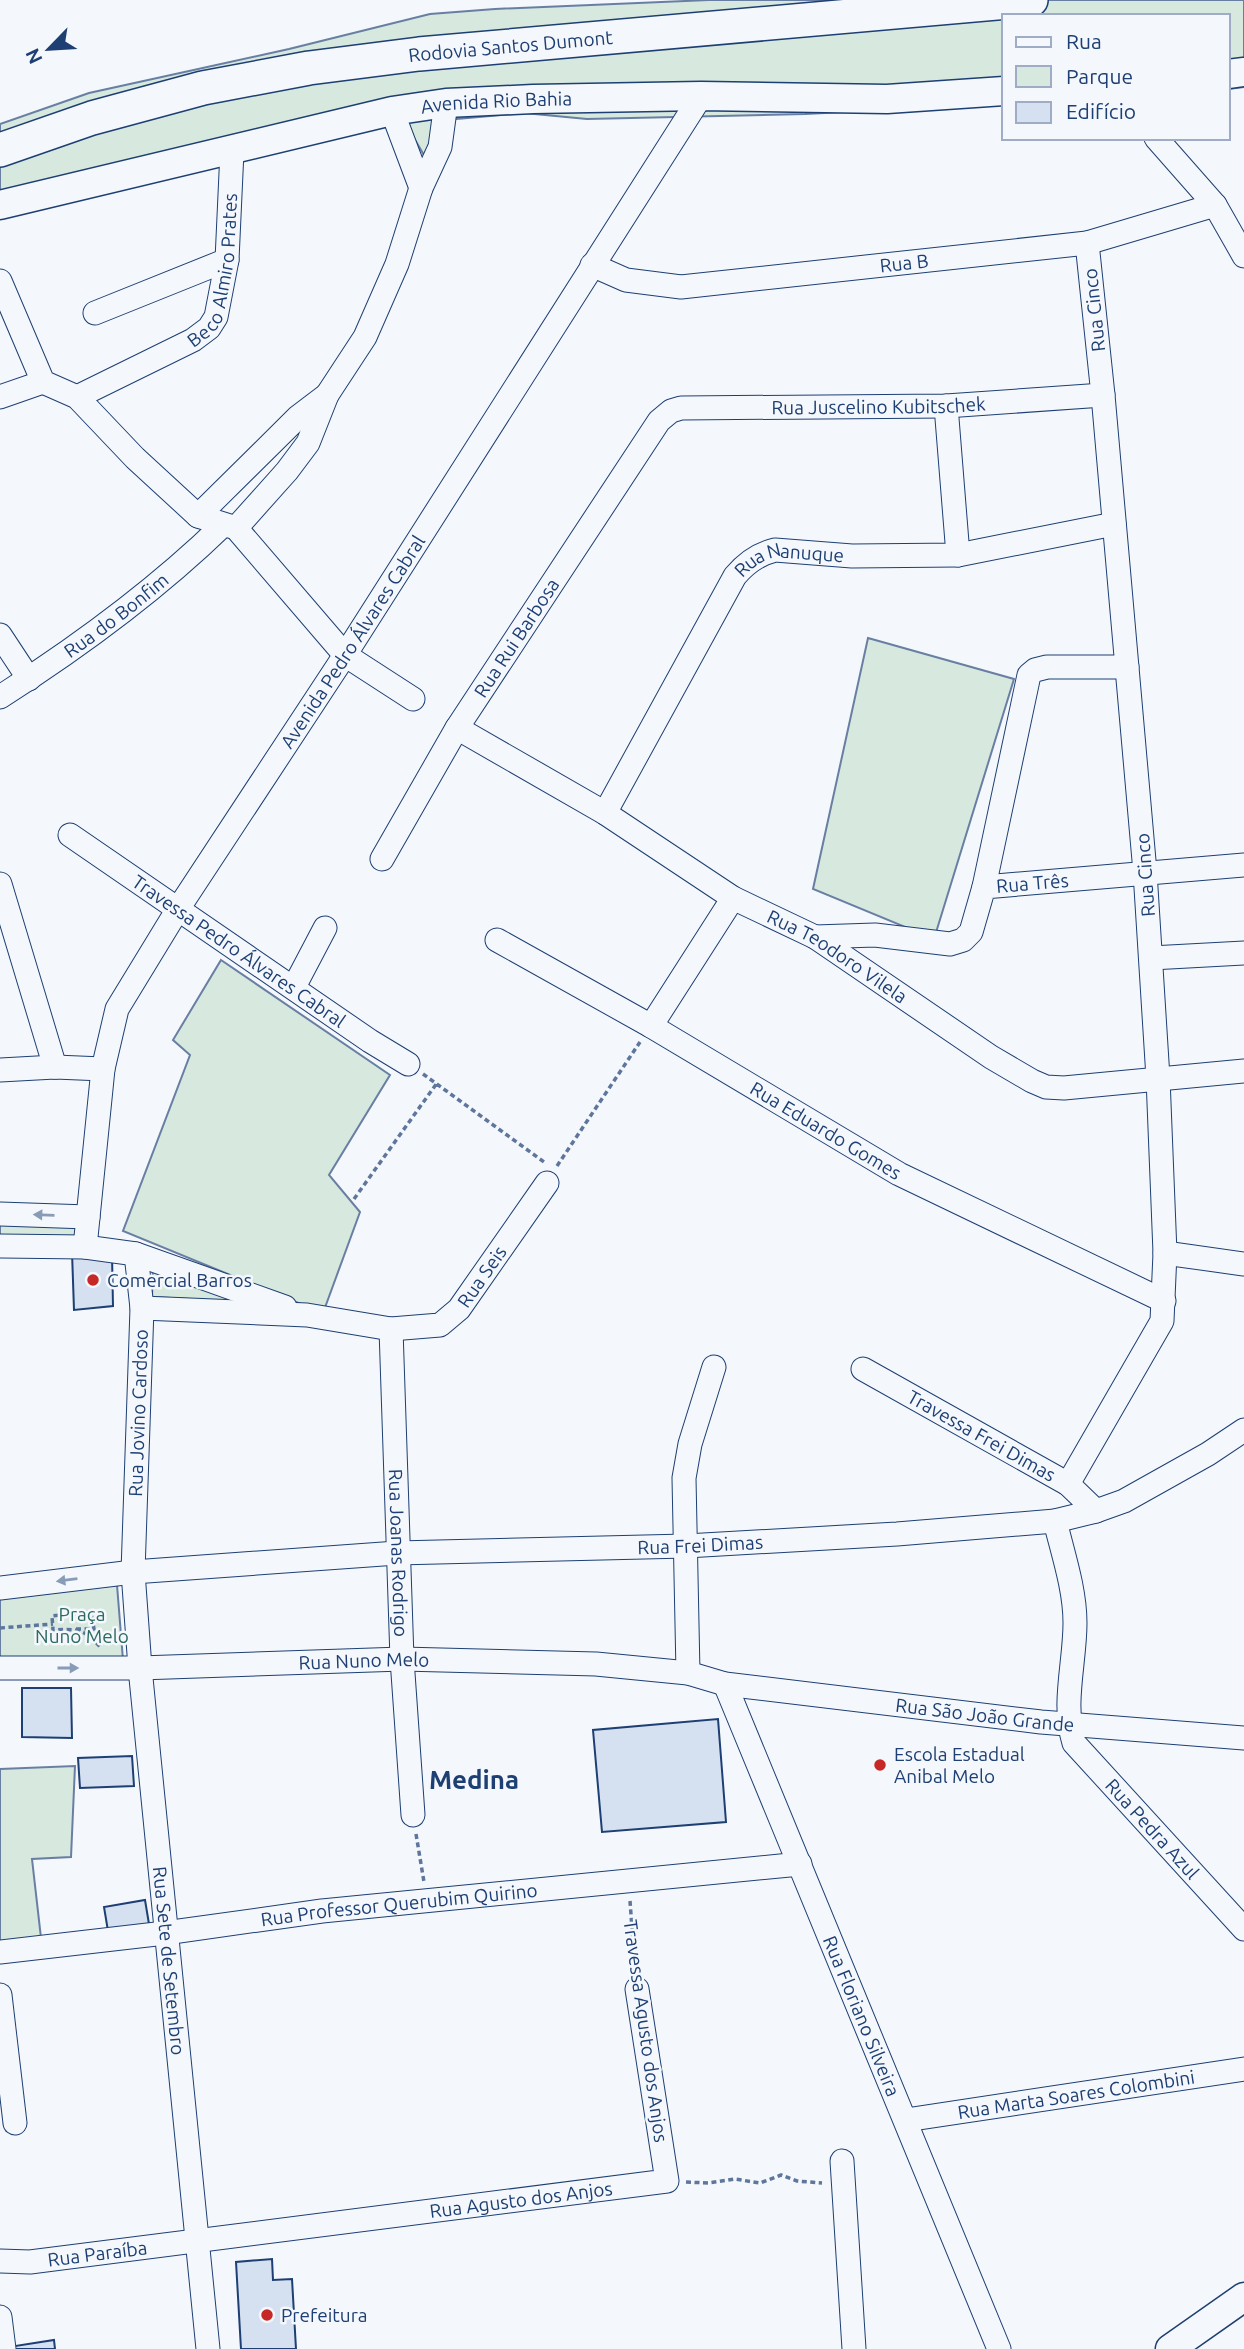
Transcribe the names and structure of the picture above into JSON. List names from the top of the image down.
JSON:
{
  "streets": {
    "highway": ["Rodovia Santos Dumont"],
    "main road": ["Avenida Rio Bahia"],
    "street": [
      "Rua B",
      "Beco Almiro Prates",
      "Rua Cinco",
      "Rua Juscelino Kubitschek",
      "Rua Nanuque",
      "Rua do Bonfim",
      "Rua Rui Barbosa",
      "Avenida Pedro Álvares Cabral",
      "Rua Três",
      "Travessa Pedro Álvares Cabral",
      "Rua Teodoro Vilela",
      "Rua Eduardo Gomes",
      "Rua Seis",
      "Rua Jovino Cardoso",
      "Travessa Frei Dimas",
      "Rua Frei Dimas",
      "Rua Joanas Rodrigo",
      "Rua Nuno Melo",
      "Rua São João Grande",
      "Rua Pedra Azul",
      "Rua Professor Querubim Quirino",
      "Rua Sete de Setembro",
      "Rua Floriano Silveira",
      "Travessa Agusto dos Anjos",
      "Rua Marta Soares Colombini",
      "Rua Agusto dos Anjos",
      "Rua Paraíba"
    ]
  },
  "crossings": [
    ["Avenida Rio Bahia", "Beco Almiro Prates"],
    ["Avenida Rio Bahia", "Rua do Bonfim"],
    ["Avenida Rio Bahia", "Avenida Pedro Álvares Cabral"],
    ["Rua B", "Rua Cinco"],
    ["Rua B", "Avenida Pedro Álvares Cabral"],
    ["Rua Cinco", "Rua Juscelino Kubitschek"],
    ["Rua Cinco", "Rua Nanuque"],
    ["Rua Cinco", "Rua Três"],
    ["Rua Cinco", "Rua Teodoro Vilela"],
    ["Rua Cinco", "Rua Eduardo Gomes"],
    ["Rua Cinco", "Travessa Frei Dimas"],
    ["Rua Juscelino Kubitschek", "Rua Rui Barbosa"],
    ["Rua Nanuque", "Rua Teodoro Vilela"],
    ["Rua Rui Barbosa", "Rua Teodoro Vilela"],
    ["Avenida Pedro Álvares Cabral", "Travessa Pedro Álvares Cabral"],
    ["Rua Três", "Rua Teodoro Vilela"],
    ["Rua Seis", "Rua Joanas Rodrigo"],
    ["Rua Jovino Cardoso", "Rua Frei Dimas"],
    ["Rua Jovino Cardoso", "Rua Sete de Setembro"],
    ["Travessa Frei Dimas", "Rua Frei Dimas"],
    ["Rua Frei Dimas", "Rua Joanas Rodrigo"],
    ["Rua Frei Dimas", "Rua Sete de Setembro"],
    ["Rua Joanas Rodrigo", "Rua Nuno Melo"],
    ["Rua Nuno Melo", "Rua São João Grande"],
    ["Rua Nuno Melo", "Rua Sete de Setembro"],
    ["Rua Nuno Melo", "Rua Floriano Silveira"],
    ["Rua São João Grande", "Rua Pedra Azul"],
    ["Rua São João Grande", "Rua Floriano Silveira"],
    ["Rua Professor Querubim Quirino", "Rua Sete de Setembro"],
    ["Rua Professor Querubim Quirino", "Rua Floriano Silveira"],
    ["Rua Professor Querubim Quirino", "Travessa Agusto dos Anjos"],
    ["Rua Sete de Setembro", "Rua Agusto dos Anjos"],
    ["Rua Sete de Setembro", "Rua Paraíba"],
    ["Rua Floriano Silveira", "Rua Marta Soares Colombini"],
    ["Travessa Agusto dos Anjos", "Rua Agusto dos Anjos"],
    ["Rua Agusto dos Anjos", "Rua Paraíba"]
  ],
  "districts": ["Medina"],
  "parks": ["Praça Nuno Melo"],
  "places": ["Comercial Barros", "Escola Estadual Anibal Melo", "Prefeitura"],
  "legend": ["Rua", "Parque", "Edifício"],
  "north": "bottom left"
}
